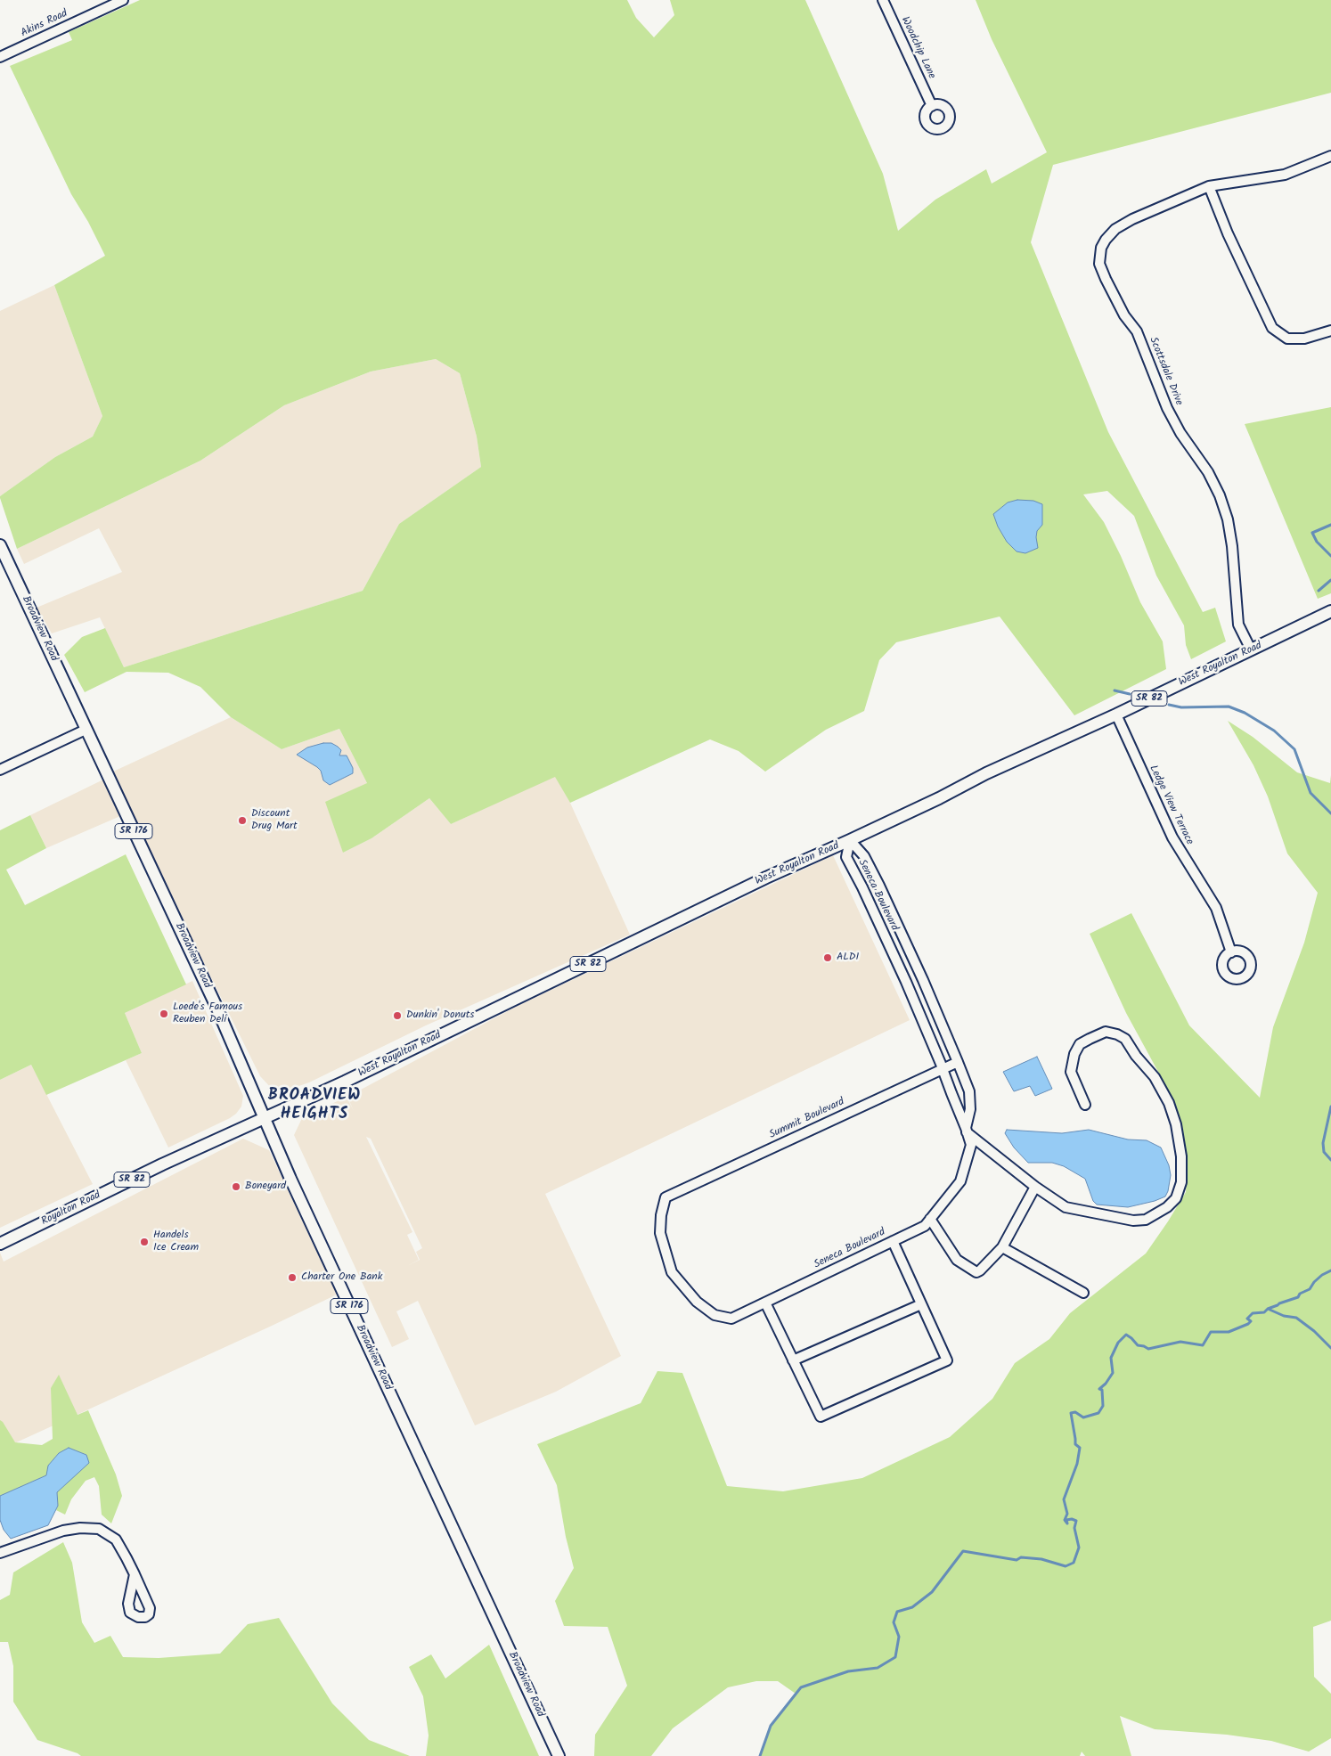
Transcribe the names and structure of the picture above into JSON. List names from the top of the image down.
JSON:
{
  "streets": {
    "main road": [
      "Broadview Road",
      "West Royalton Road",
      "SR 82",
      "SR 176",
      "Royalton Road"
    ],
    "street": [
      "Akins Road",
      "Woodchip Lane",
      "Scottsdale Drive",
      "Ledge View Terrace",
      "Seneca Boulevard",
      "Summit Boulevard"
    ]
  },
  "crossings": [
    ["Scottsdale Drive", "West Royalton Road"],
    ["Broadview Road", "West Royalton Road"],
    ["Broadview Road", "Royalton Road"],
    ["West Royalton Road", "Ledge View Terrace"],
    ["West Royalton Road", "Seneca Boulevard"],
    ["West Royalton Road", "Royalton Road"],
    ["Seneca Boulevard", "Summit Boulevard"]
  ],
  "districts": ["BROADVIEW HEIGHTS"],
  "places": [
    "Discount Drug Mart",
    "ALDI",
    "Loede's Famous Reuben Deli",
    "Dunkin' Donuts",
    "Boneyard",
    "Handels Ice Cream",
    "Charter One Bank"
  ]
}
